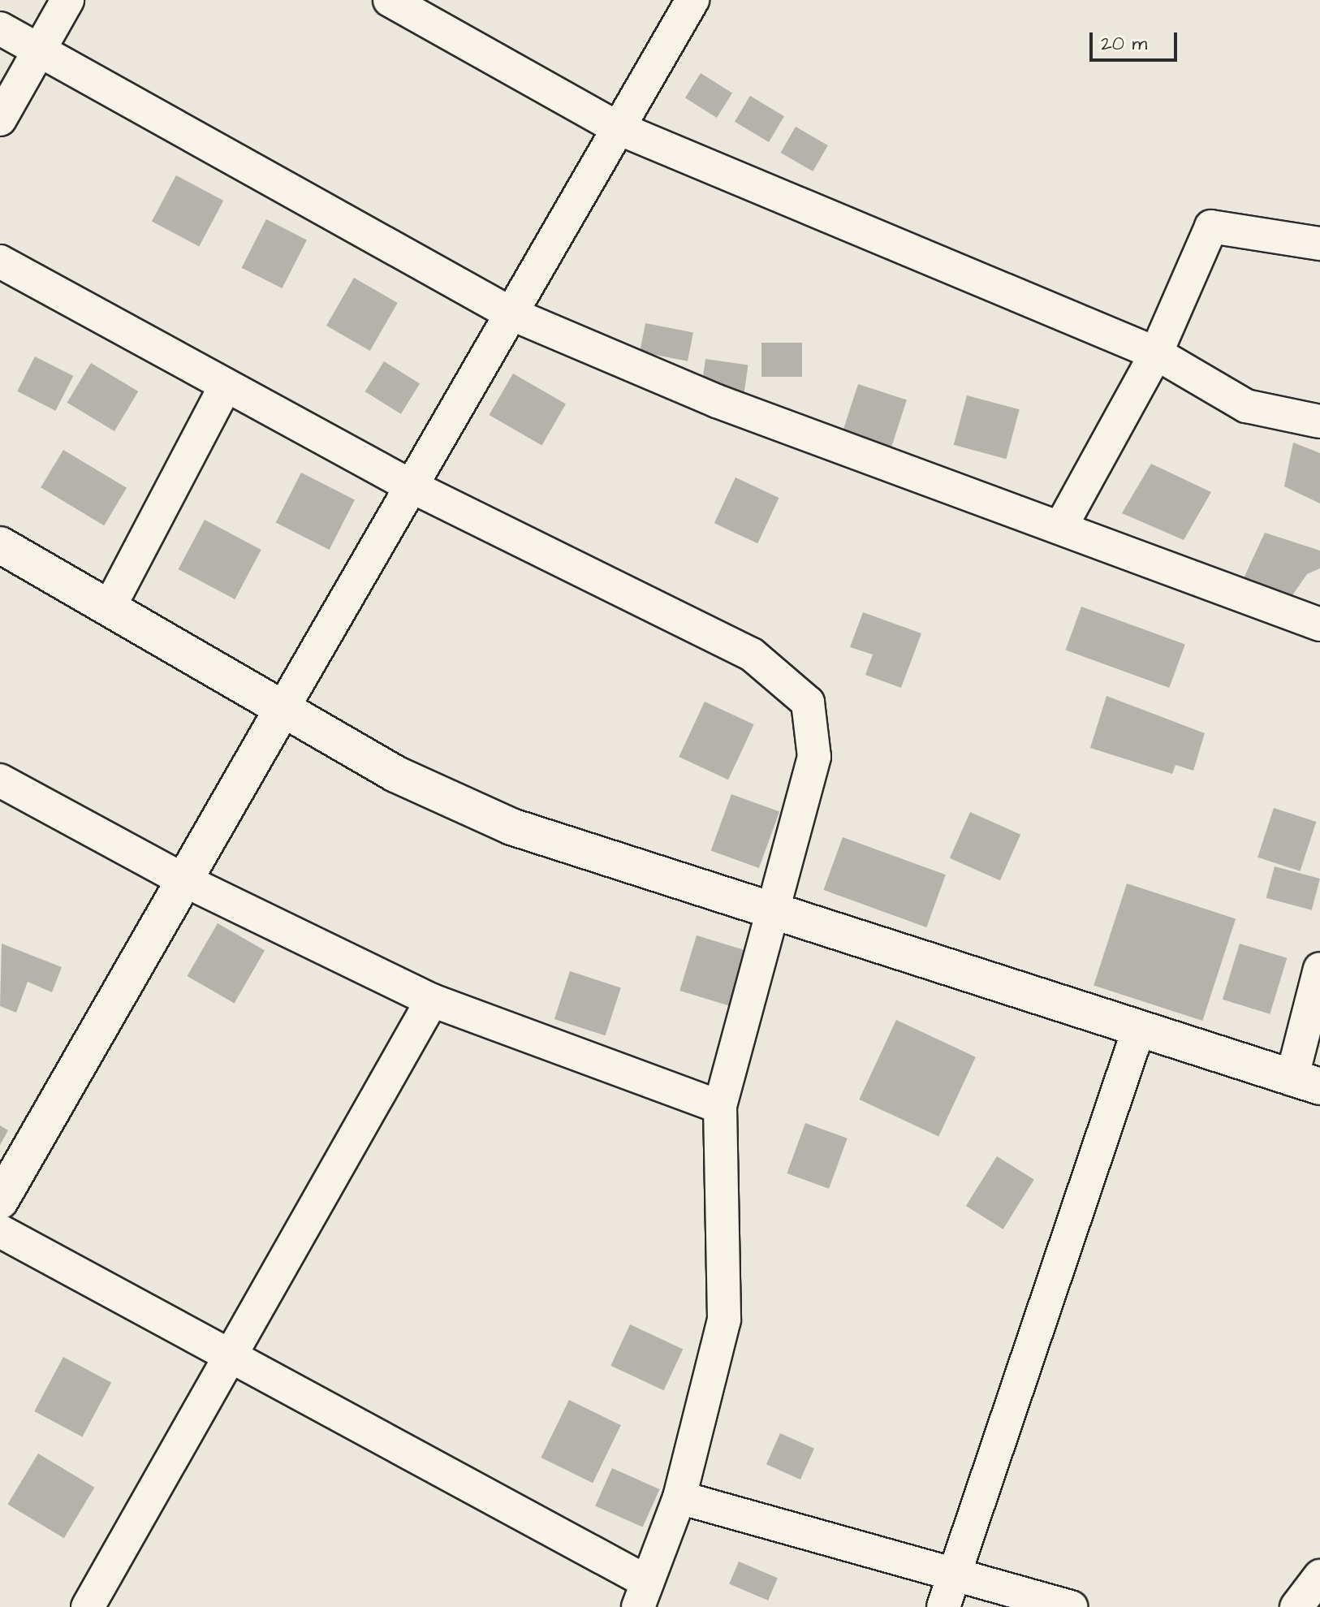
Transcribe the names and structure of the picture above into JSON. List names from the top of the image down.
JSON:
{
  "scale_bar": "20 m"
}
